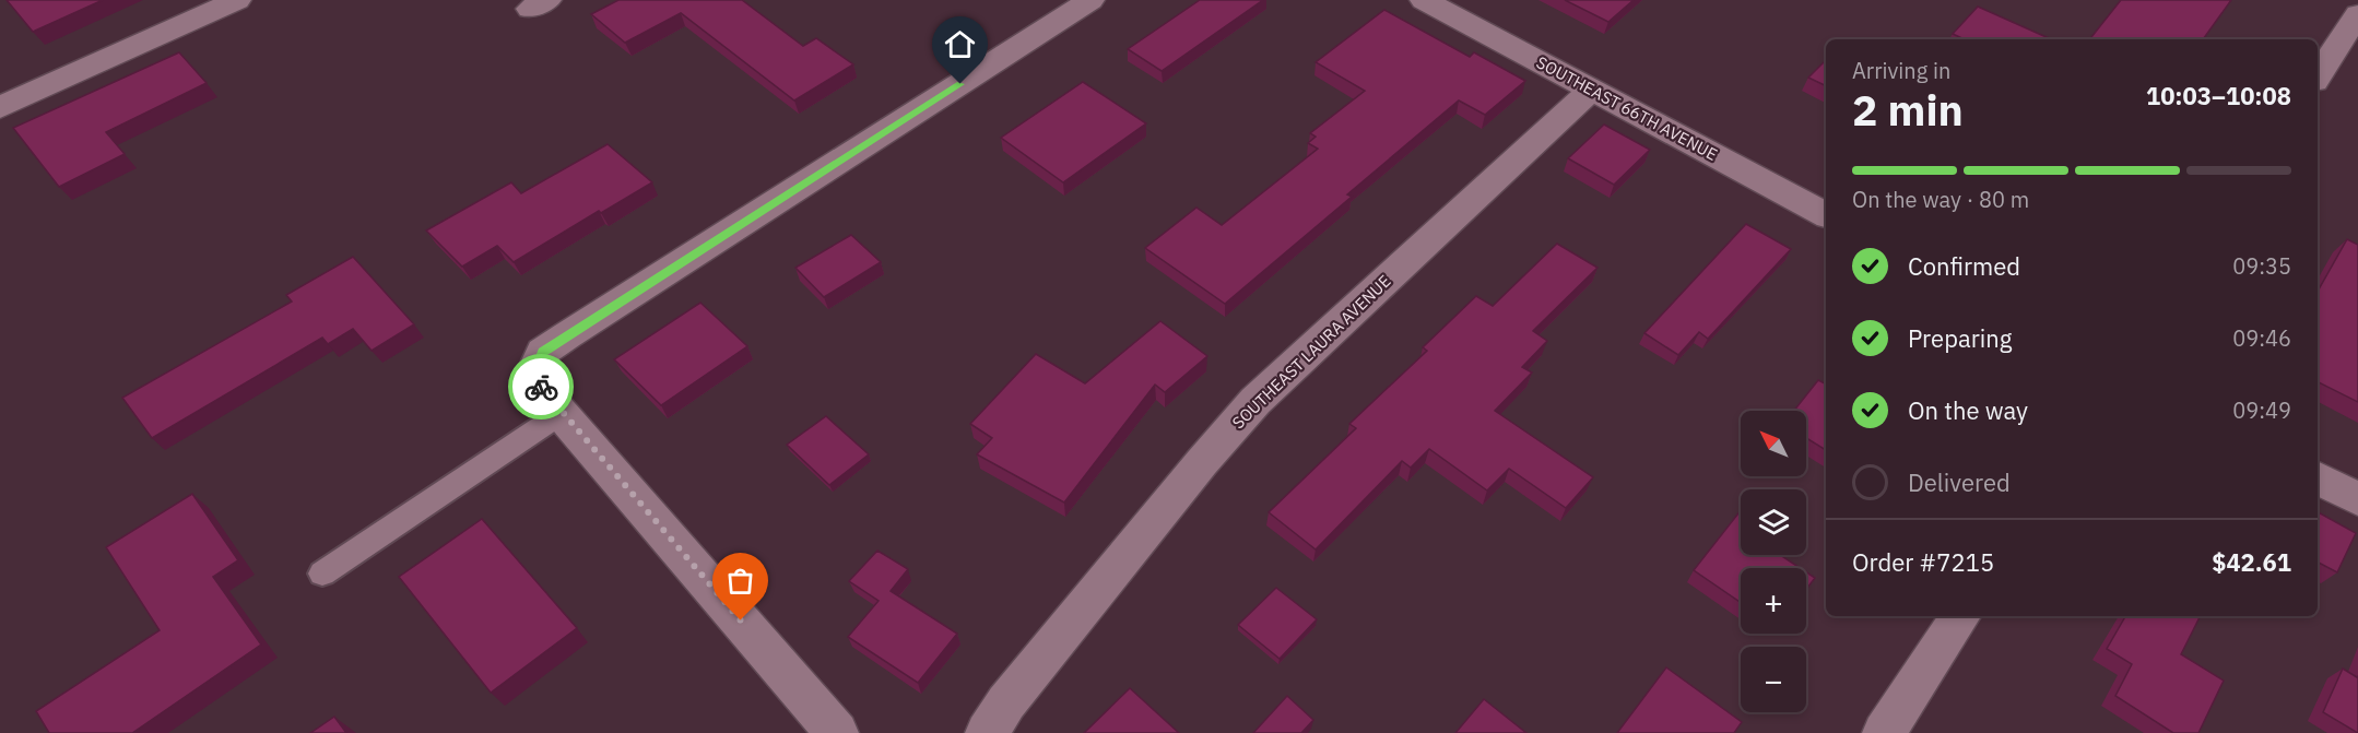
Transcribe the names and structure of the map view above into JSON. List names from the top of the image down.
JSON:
{
  "streets": {
    "street": ["SOUTHEAST 66TH AVENUE", "SOUTHEAST LAURA AVENUE"]
  },
  "crossings": [
    ["SOUTHEAST 66TH AVENUE", "SOUTHEAST LAURA AVENUE"]
  ],
  "north": "top left",
  "page": {
    "heading": ["2 min", "Arriving in", "10:03–10:08"],
    "panel": ["Order #7215", "$42.61"],
    "bar": "On the way · 80 m",
    "list": [
      ["Confirmed", "09:35"],
      ["Preparing", "09:46"],
      ["On the way", "09:49"],
      "Delivered"
    ],
    "map_buttons": ["+", "−"]
  }
}
